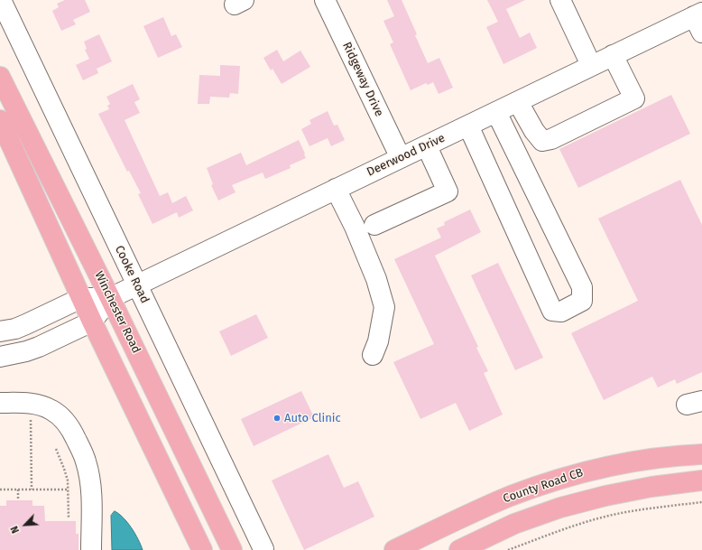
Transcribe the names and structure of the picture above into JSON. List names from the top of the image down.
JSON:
{
  "streets": {
    "main road": ["Winchester Road", "County Road CB"],
    "street": ["Ridgeway Drive", "Deerwood Drive", "Cooke Road"]
  },
  "crossings": [
    ["Ridgeway Drive", "Deerwood Drive"],
    ["Deerwood Drive", "Cooke Road"],
    ["Deerwood Drive", "Winchester Road"]
  ],
  "places": ["Auto Clinic"],
  "north": "bottom left"
}
